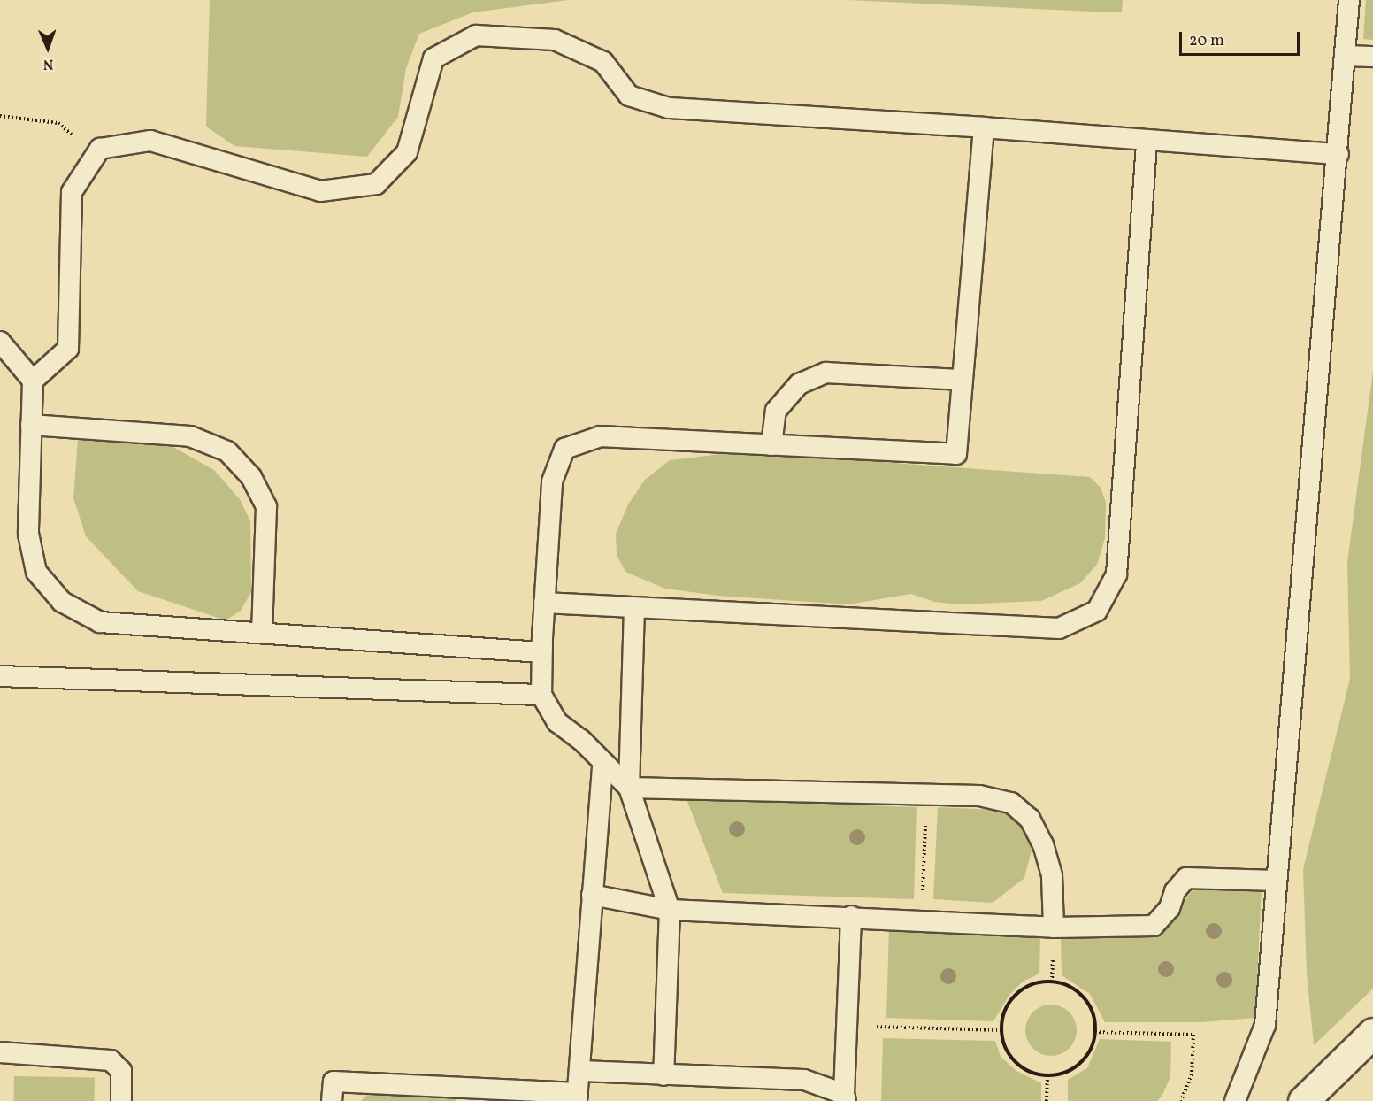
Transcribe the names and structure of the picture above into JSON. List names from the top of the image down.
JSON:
{
  "scale_bar": "20 m",
  "north": "bottom"
}
